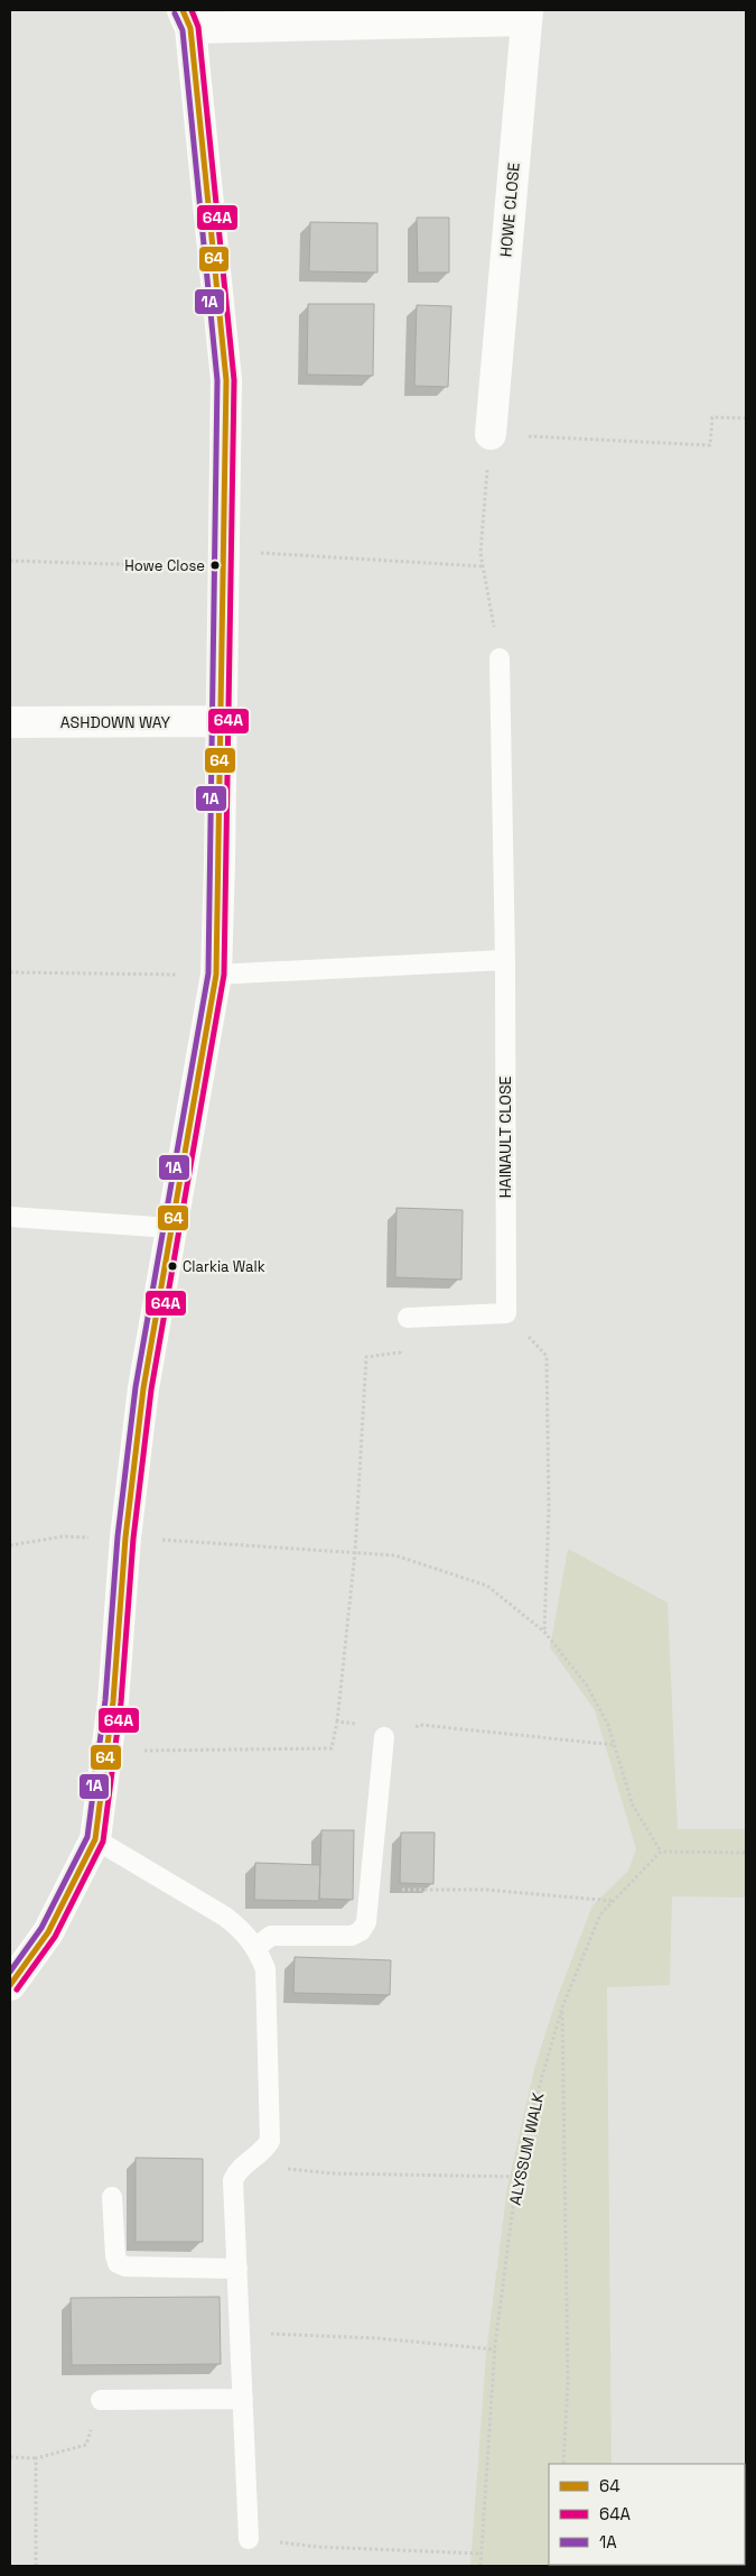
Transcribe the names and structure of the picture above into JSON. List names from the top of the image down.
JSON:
{
  "streets": {
    "street": ["HOWE CLOSE", "ASHDOWN WAY"],
    "lane": ["HAINAULT CLOSE"],
    "path": ["ALYSSUM WALK"]
  },
  "places": ["Howe Close", "Clarkia Walk"],
  "lines": ["transit line 64", "transit line 64A", "transit line 1A"],
  "legend": ["64", "64A", "1A"]
}
